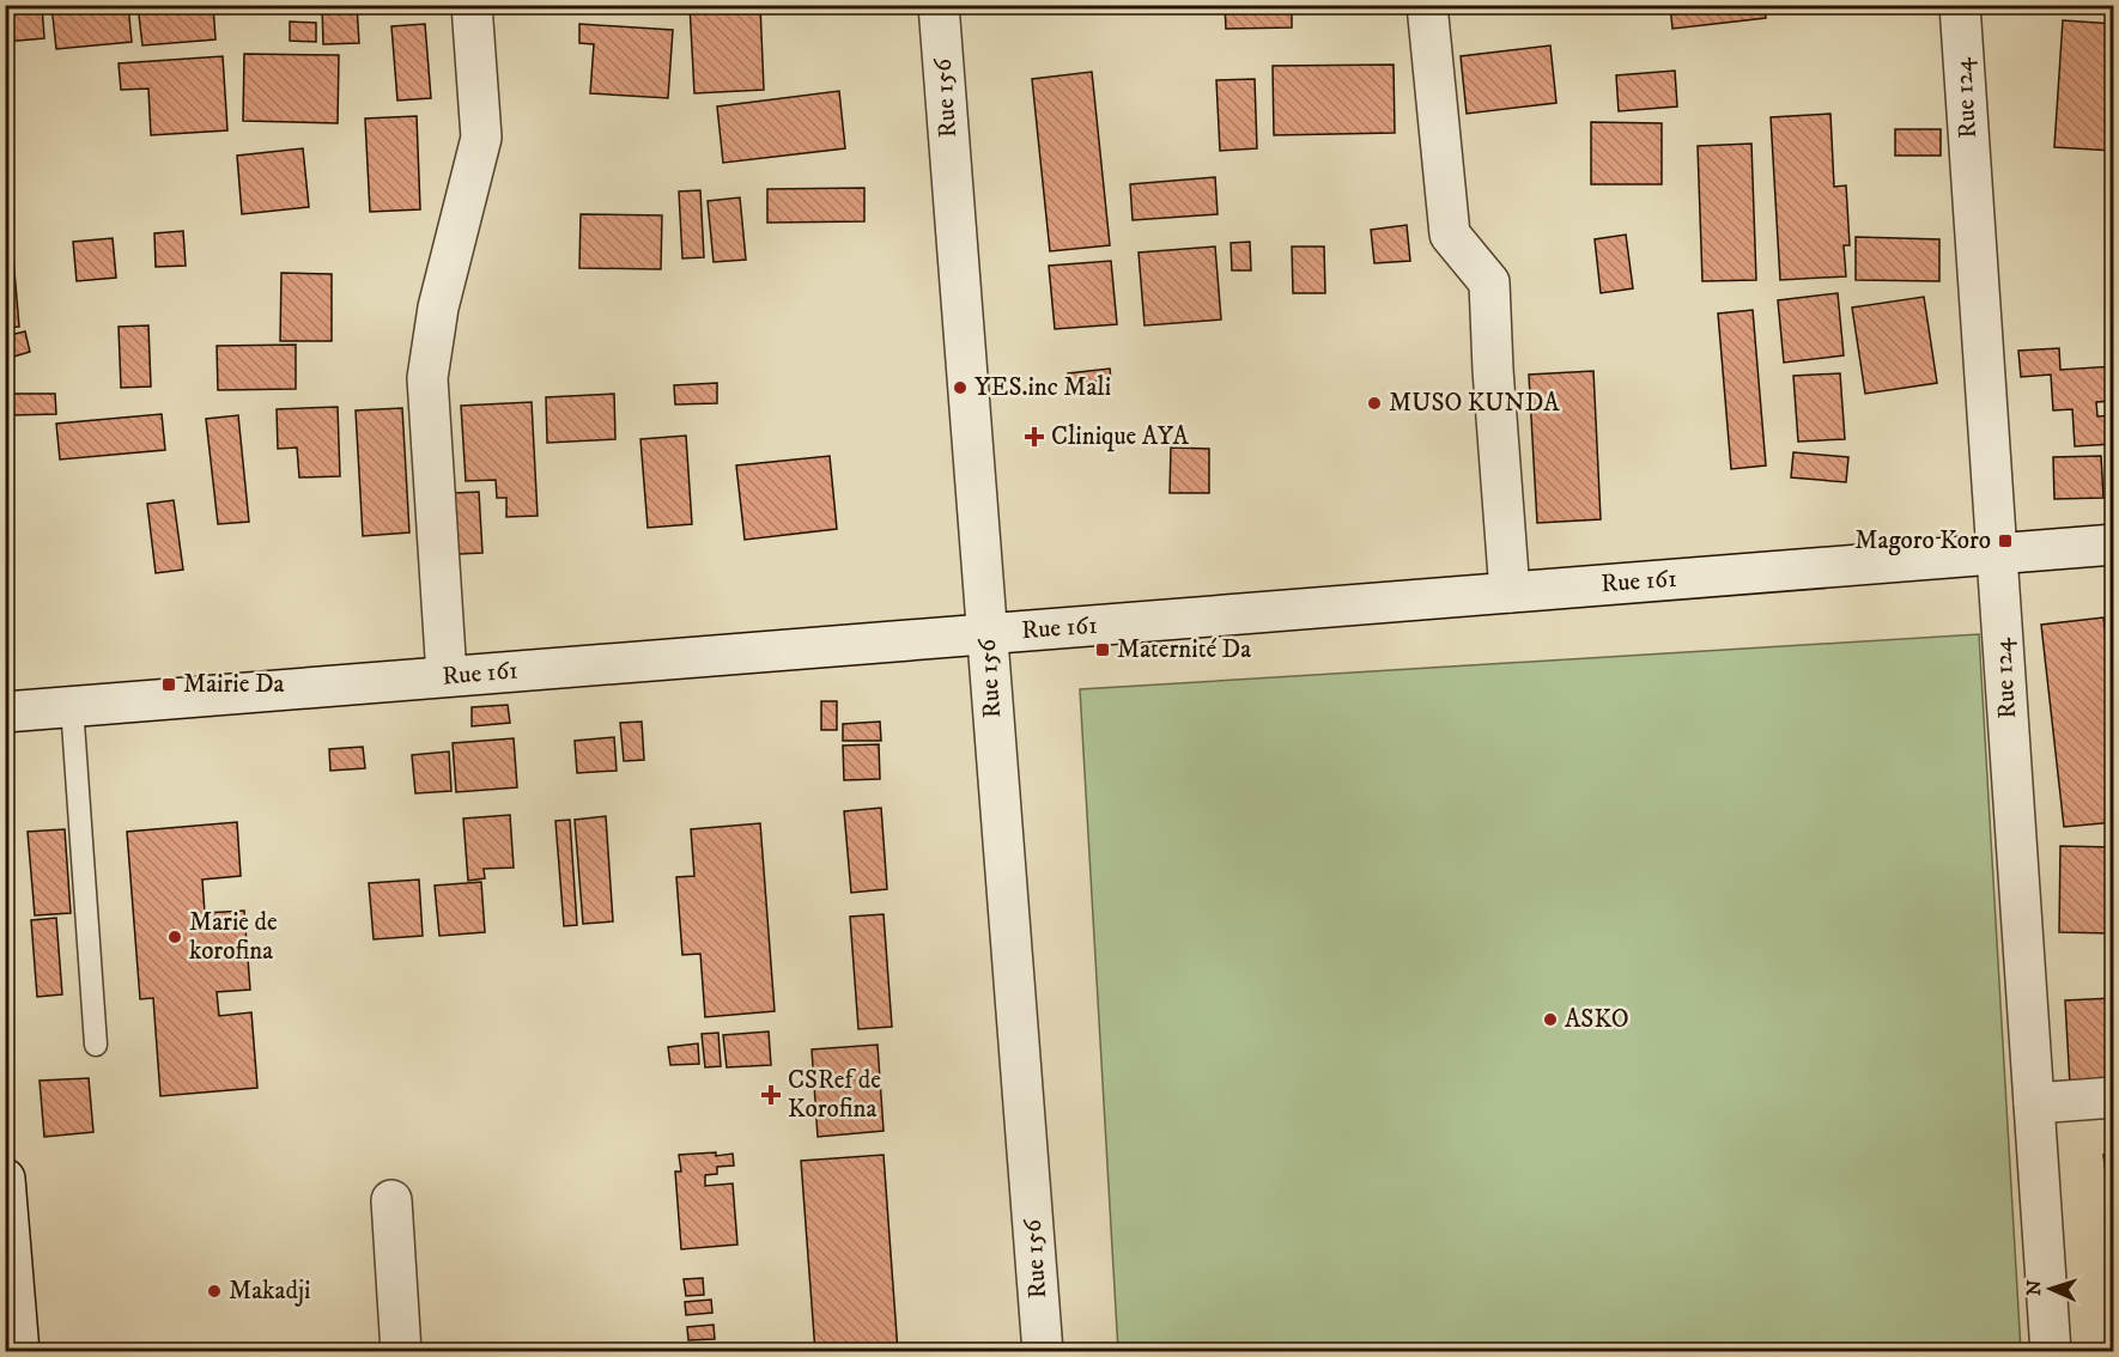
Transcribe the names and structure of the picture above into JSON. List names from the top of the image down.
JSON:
{
  "streets": {
    "street": ["Rue 156", "Rue 124", "Rue 161"]
  },
  "crossings": [
    ["Rue 156", "Rue 161"],
    ["Rue 124", "Rue 161"]
  ],
  "places": {
    "other": [
      "YES.inc Mali",
      "MUSO KUNDA",
      "Marie de korofina",
      "ASKO",
      "Makadji"
    ],
    "health": ["Clinique AYA", "CSRef de Korofina"],
    "transit": ["Magoro Koro", "Maternité Da", "Mairie Da"]
  },
  "north": "left"
}
